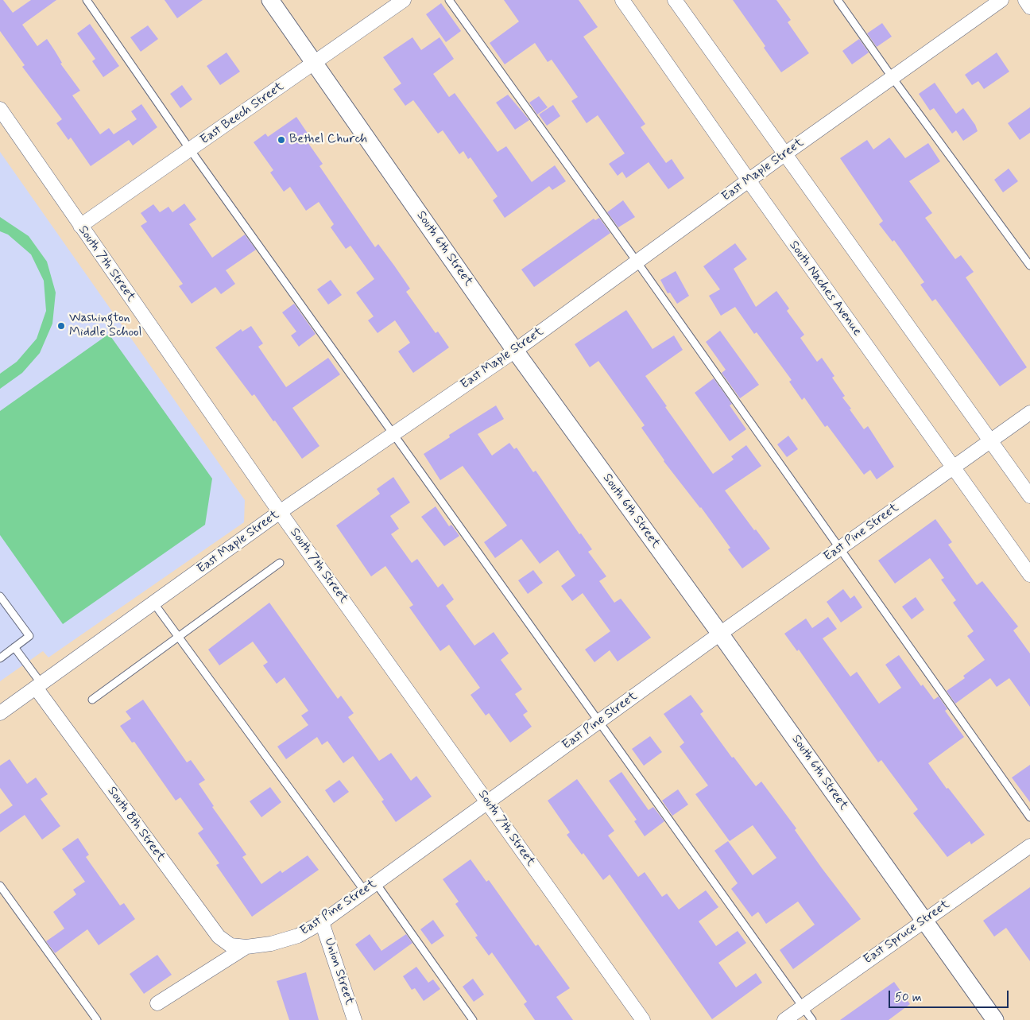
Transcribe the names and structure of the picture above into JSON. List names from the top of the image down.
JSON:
{
  "streets": {
    "street": [
      "East Beech Street",
      "East Maple Street",
      "South 6th Street",
      "South 7th Street",
      "South Naches Avenue",
      "East Pine Street",
      "South 8th Street",
      "East Spruce Street",
      "Union Street"
    ]
  },
  "crossings": [
    ["East Beech Street", "South 6th Street"],
    ["East Beech Street", "South 7th Street"],
    ["East Maple Street", "South 6th Street"],
    ["East Maple Street", "South 7th Street"],
    ["East Maple Street", "South Naches Avenue"],
    ["East Maple Street", "South 8th Street"],
    ["South 6th Street", "East Pine Street"],
    ["South 6th Street", "East Spruce Street"],
    ["South 7th Street", "East Pine Street"],
    ["South Naches Avenue", "East Pine Street"],
    ["East Pine Street", "South 8th Street"],
    ["East Pine Street", "Union Street"]
  ],
  "places": ["Bethel Church", "Washington Middle School"],
  "scale_bar": "50 m"
}
